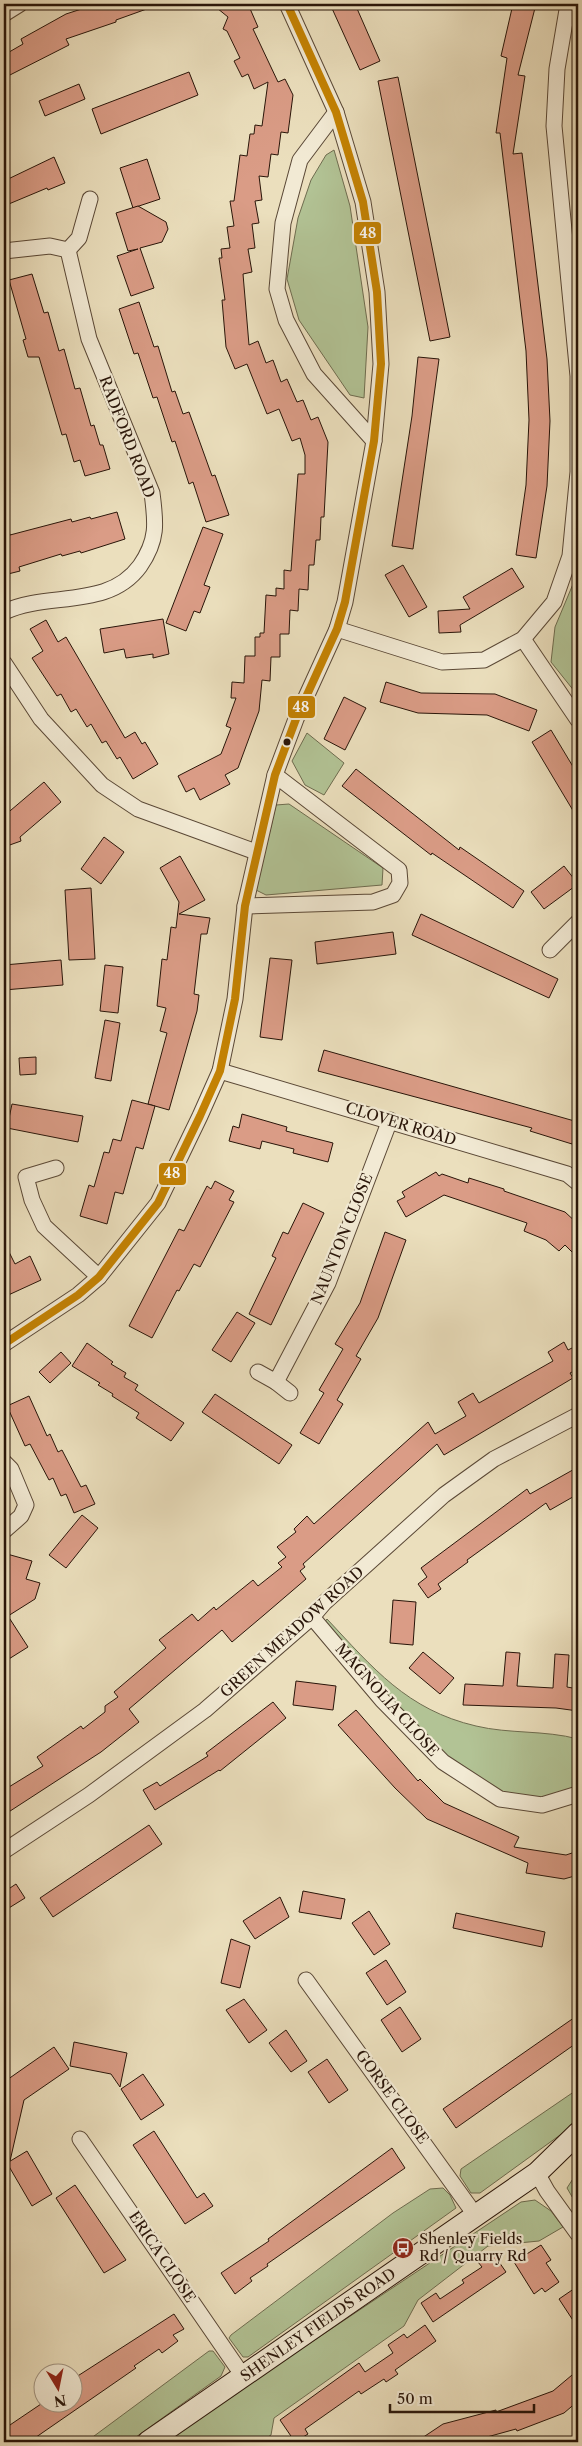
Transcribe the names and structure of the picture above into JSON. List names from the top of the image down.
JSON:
{
  "streets": {
    "street": [
      "RADFORD ROAD",
      "CLOVER ROAD",
      "NAUNTON CLOSE",
      "GREEN MEADOW ROAD",
      "MAGNOLIA CLOSE",
      "GORSE CLOSE",
      "ERICA CLOSE",
      "SHENLEY FIELDS ROAD"
    ]
  },
  "crossings": [
    ["CLOVER ROAD", "NAUNTON CLOSE"],
    ["GREEN MEADOW ROAD", "MAGNOLIA CLOSE"],
    ["GORSE CLOSE", "SHENLEY FIELDS ROAD"],
    ["ERICA CLOSE", "SHENLEY FIELDS ROAD"]
  ],
  "places": {
    "bus stop": ["Shenley Fields Rd / Quarry Rd"]
  },
  "lines": ["transit line 48"],
  "scale_bar": "50 m",
  "north": "bottom"
}
